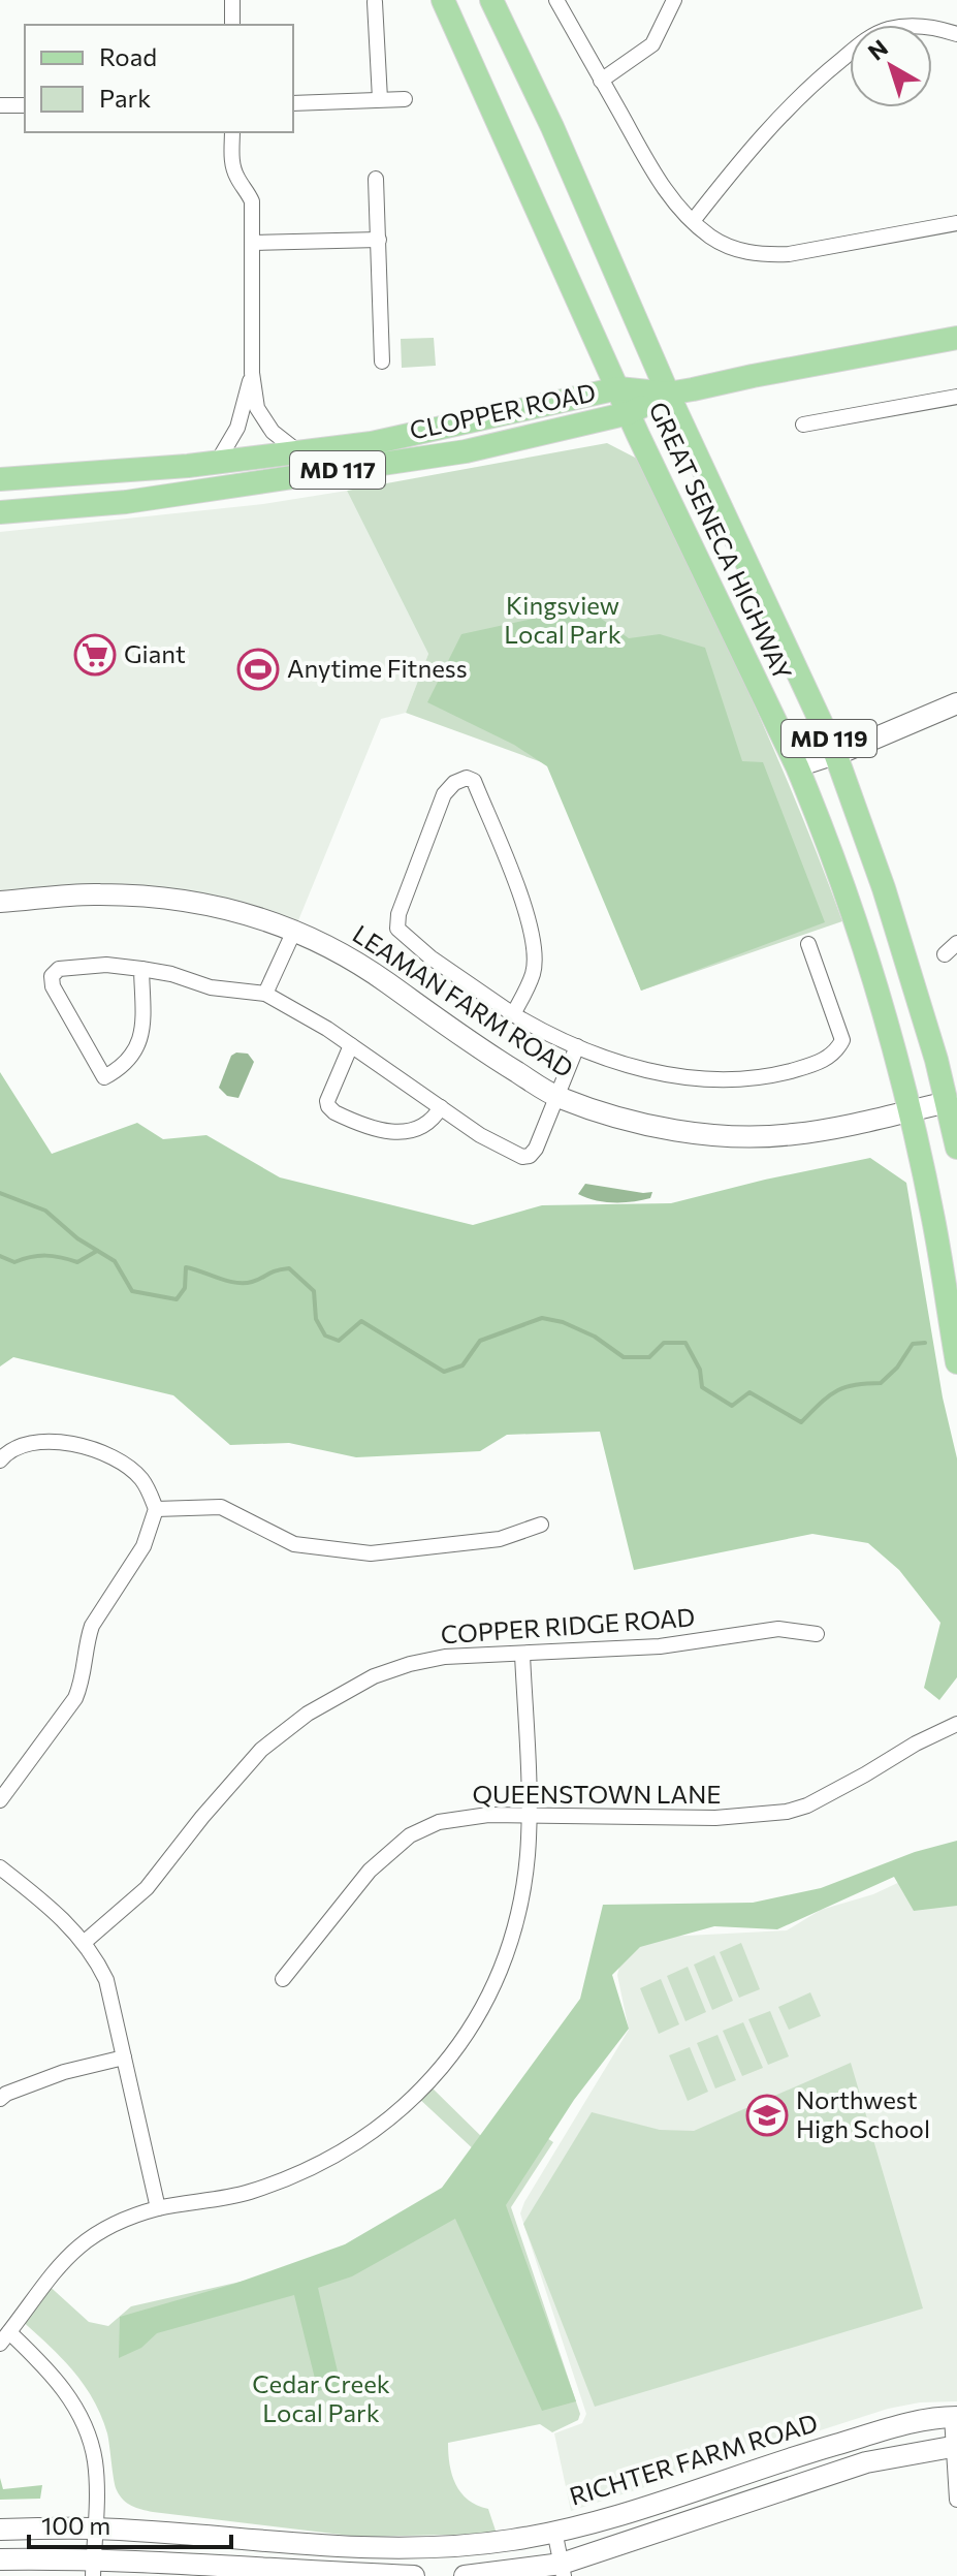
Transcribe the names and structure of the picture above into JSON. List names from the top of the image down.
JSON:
{
  "streets": {
    "main road": [
      "CLOPPER ROAD",
      "MD 117",
      "GREAT SENECA HIGHWAY",
      "MD 119",
      "LEAMAN FARM ROAD",
      "RICHTER FARM ROAD"
    ],
    "street": ["COPPER RIDGE ROAD", "QUEENSTOWN LANE"]
  },
  "crossings": [
    ["CLOPPER ROAD", "GREAT SENECA HIGHWAY"],
    ["GREAT SENECA HIGHWAY", "LEAMAN FARM ROAD"]
  ],
  "parks": ["Kingsview Local Park", "Cedar Creek Local Park"],
  "places": {
    "supermarket": ["Giant"],
    "sports": ["Anytime Fitness"],
    "school or university": ["Northwest High School"]
  },
  "legend": ["Road", "Park"],
  "scale_bar": "100 m",
  "north": "top left"
}
